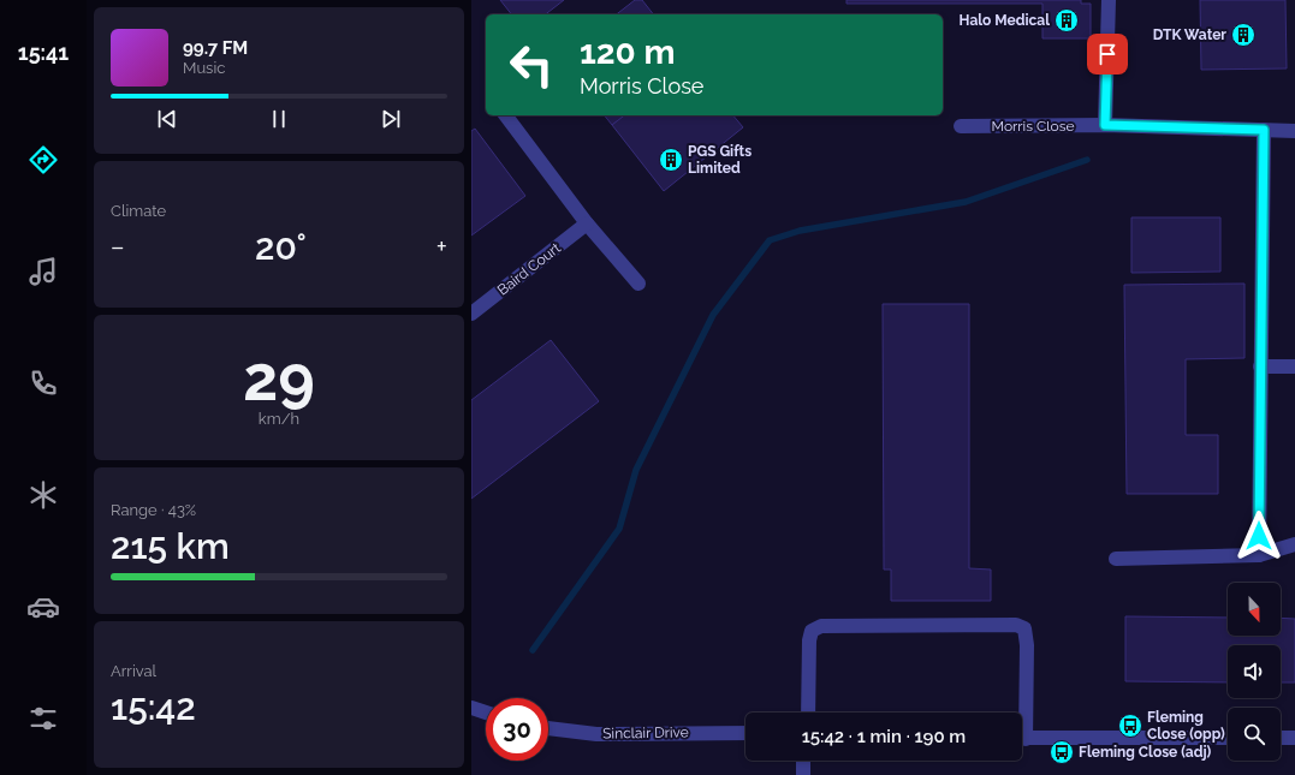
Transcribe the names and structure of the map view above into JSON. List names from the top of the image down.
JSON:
{
  "streets": {
    "street": ["Morris Close", "Baird Court", "Sinclair Drive"]
  },
  "places": {
    "building": ["Halo Medical", "DTK Water", "PGS Gifts Limited"],
    "bus stop": ["Fleming Close (opp)", "Fleming Close (adj)"]
  },
  "north": "bottom",
  "page": {
    "tabs": "15:41",
    "turn": ["120 m", "Morris Close"],
    "song": ["99.7 FM", "Music"],
    "tile": [
      "Climate",
      ["29", "km/h"],
      ["Range · 43%", "215 km"],
      ["Arrival", "15:42"]
    ],
    "heat": ["−", "20°", "+"],
    "limit": "30",
    "trip": "15:42 · 1 min · 190 m"
  }
}
